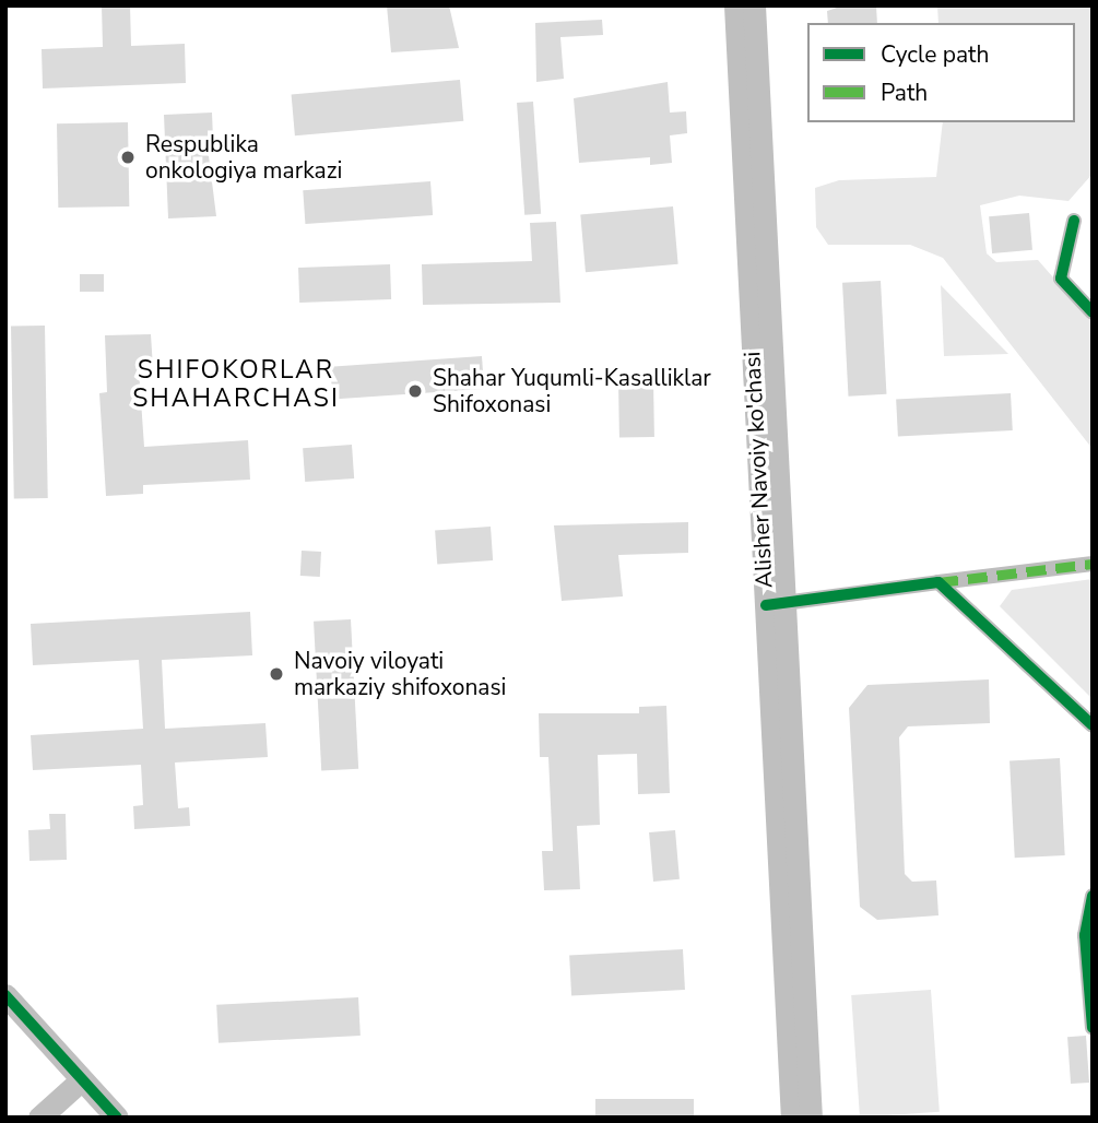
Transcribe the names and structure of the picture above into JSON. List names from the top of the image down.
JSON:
{
  "streets": {
    "main road": ["Alisher Navoiy ko'chasi"]
  },
  "districts": ["SHIFOKORLAR SHAHARCHASI"],
  "places": ["Respublika onkologiya markazi", "Shahar Yuqumli-Kasalliklar Shifoxonasi", "Navoiy viloyati markaziy shifoxonasi"],
  "legend": ["Cycle path", "Path"]
}
